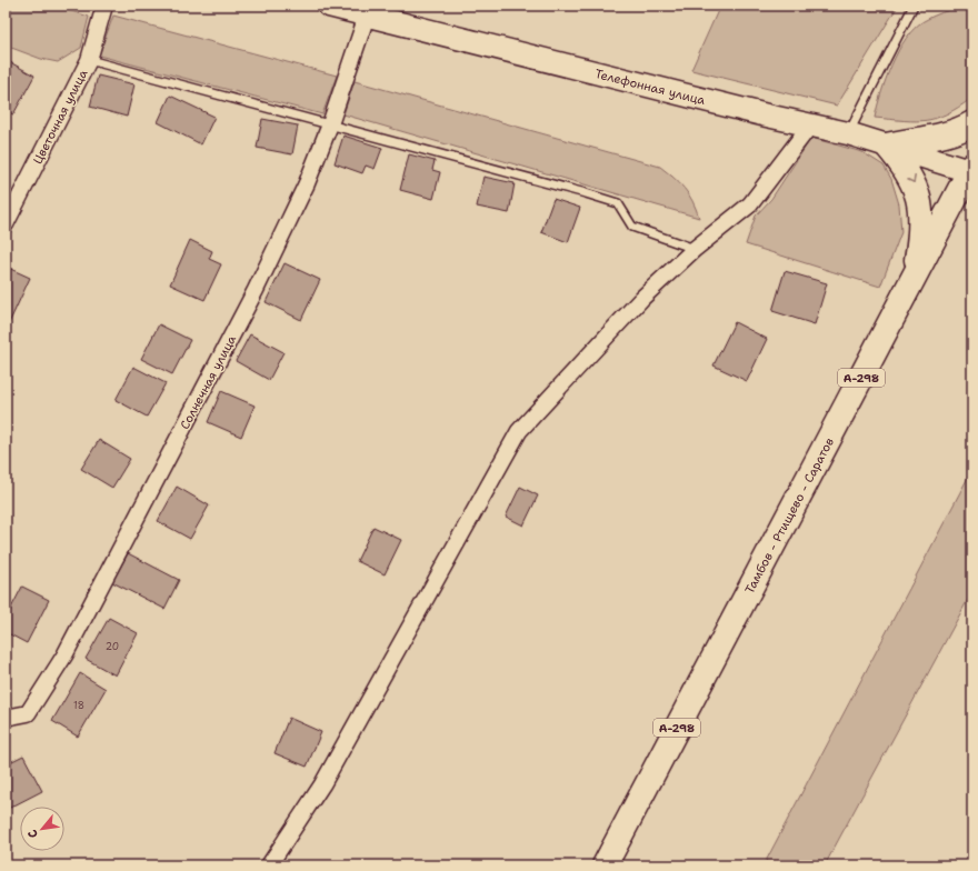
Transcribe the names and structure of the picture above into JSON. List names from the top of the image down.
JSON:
{
  "streets": {
    "main road": ["А-298", "Тамбов - Ртищево - Саратов"],
    "street": ["Телефонная улица", "Цветочная улица", "Солнечная улица"]
  },
  "crossings": [
    ["Телефонная улица", "Солнечная улица"],
    ["Телефонная улица", "Тамбов - Ртищево - Саратов"]
  ],
  "house_numbers": ["20", "18"],
  "north": "bottom left"
}
